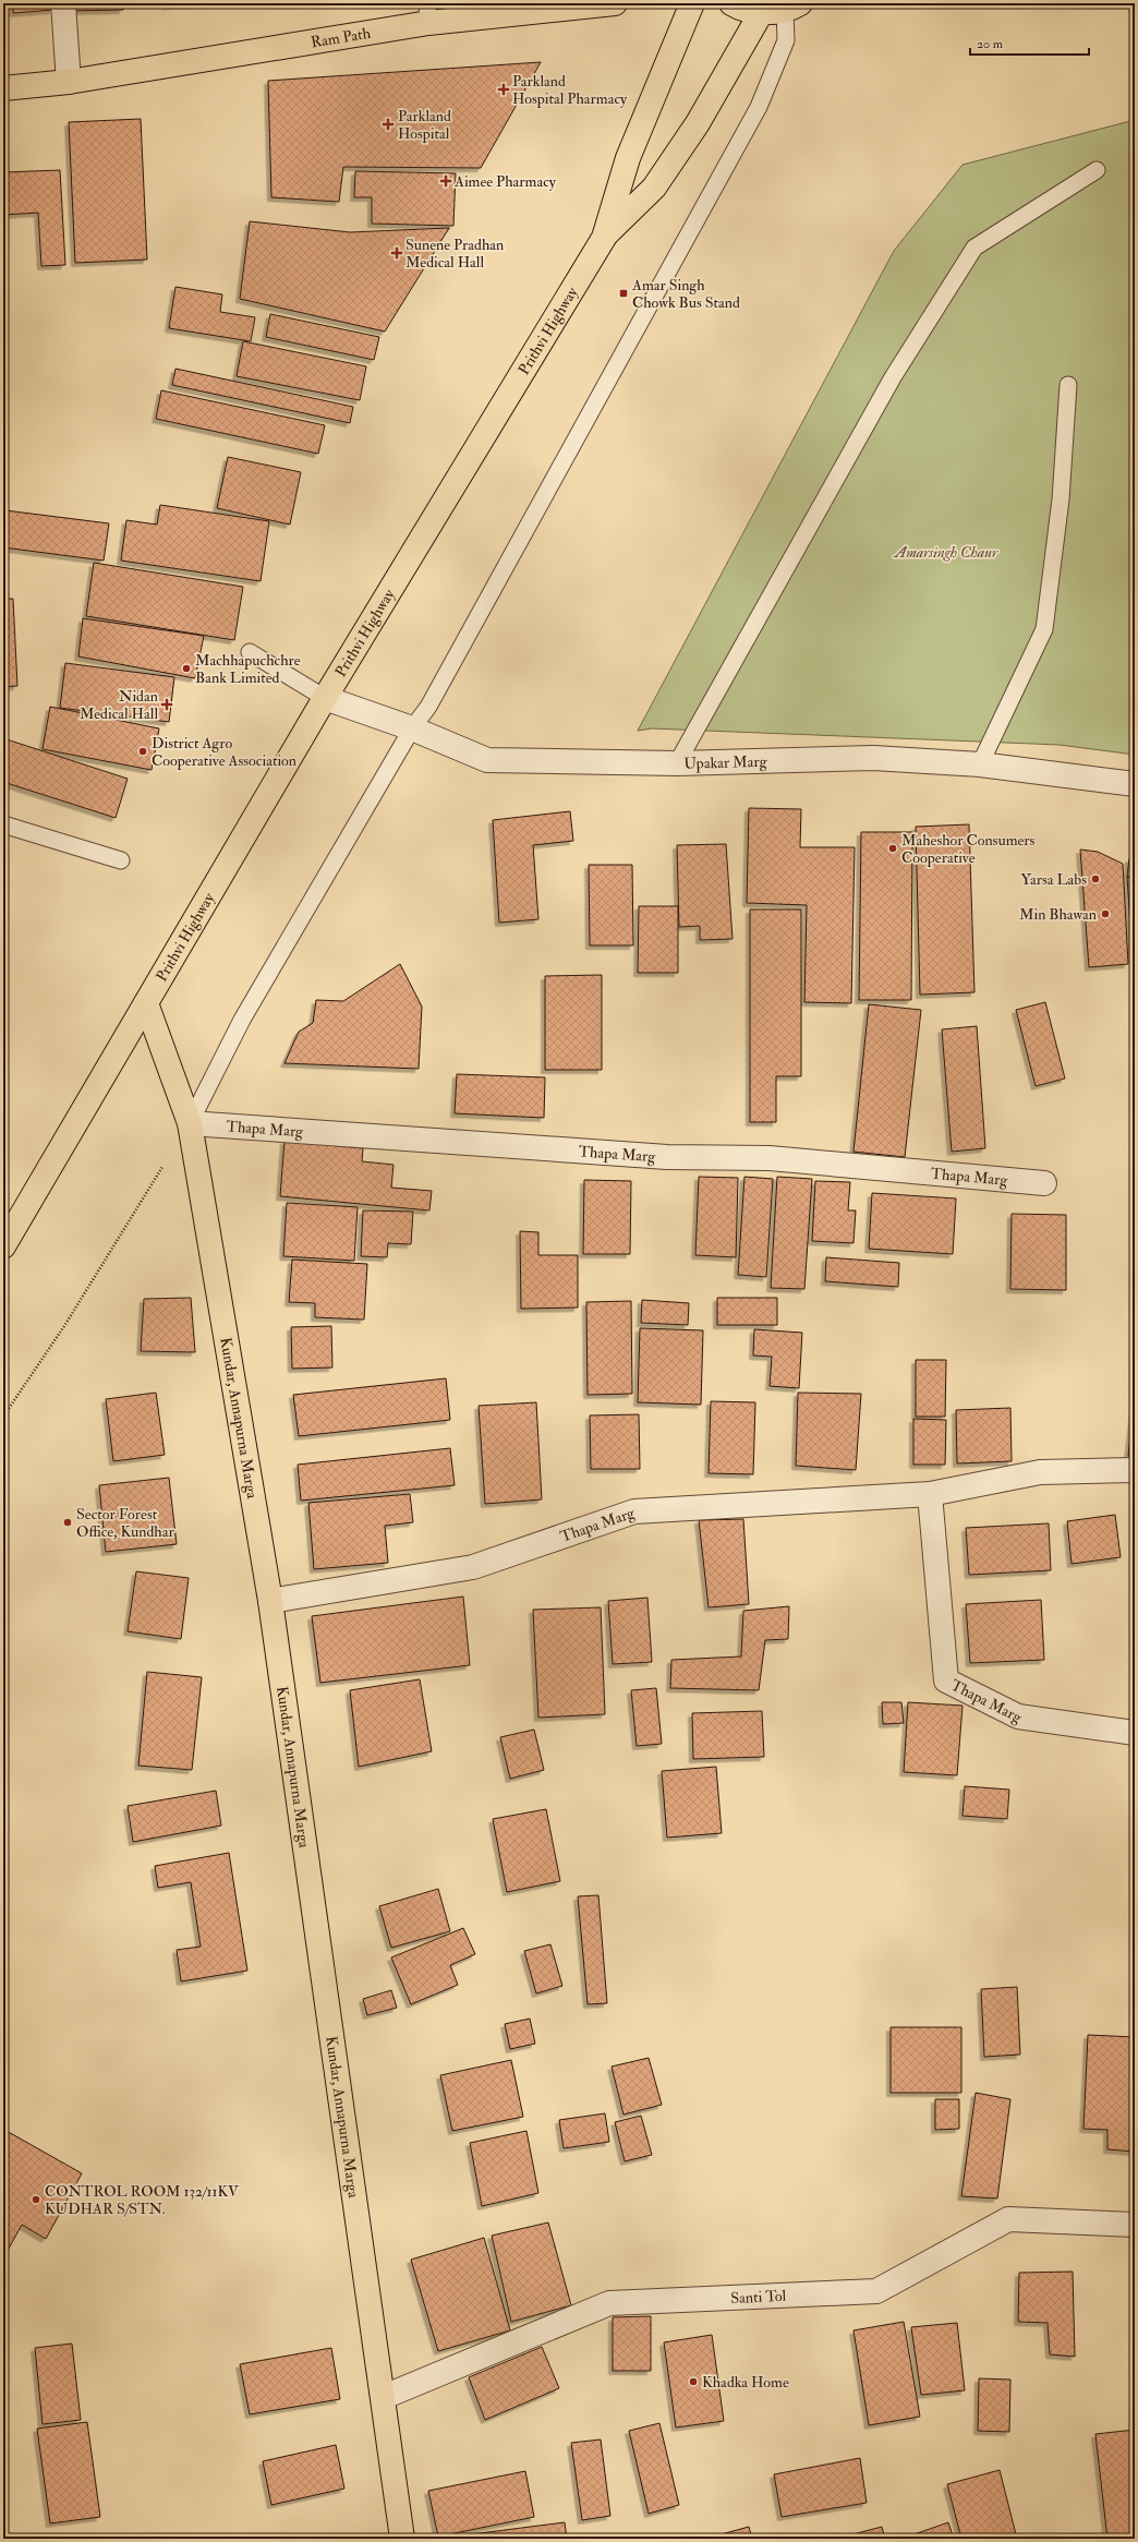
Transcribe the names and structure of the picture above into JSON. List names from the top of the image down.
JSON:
{
  "streets": {
    "main road": ["Ram Path", "Prithvi Highway", "Kundar, Annapurna Marga"],
    "street": ["Upakar Marg", "Thapa Marg", "Santi Tol"]
  },
  "crossings": [
    ["Prithvi Highway", "Upakar Marg"],
    ["Prithvi Highway", "Kundar, Annapurna Marga"],
    ["Thapa Marg", "Kundar, Annapurna Marga"],
    ["Kundar, Annapurna Marga", "Santi Tol"]
  ],
  "parks": ["Amarsingh Chaur"],
  "places": {
    "health": [
      "Parkland Hospital Pharmacy",
      "Parkland Hospital",
      "Aimee Pharmacy",
      "Sunene Pradhan Medical Hall",
      "Nidan Medical Hall"
    ],
    "transit": ["Amar Singh Chowk Bus Stand"],
    "other": [
      "Machhapuchchre Bank Limited",
      "District Agro Cooperative Association",
      "Maheshor Consumers Cooperative",
      "Yarsa Labs",
      "Min Bhawan",
      "Sector Forest Office, Kundhar",
      "CONTROL ROOM 132/11KV KUDHAR S/STN.",
      "Khadka Home"
    ]
  },
  "scale_bar": "20 m"
}
